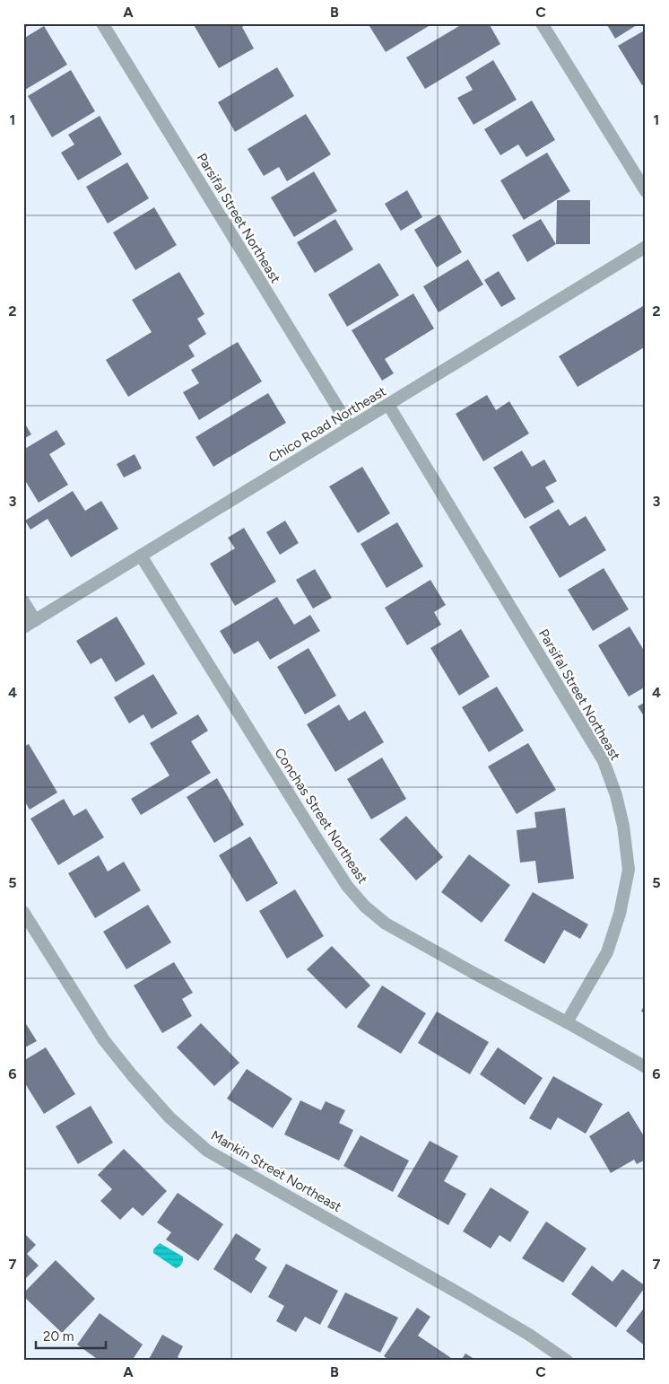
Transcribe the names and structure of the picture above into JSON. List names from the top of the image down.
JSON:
{
  "streets": {
    "street": [
      "Parsifal Street Northeast",
      "Chico Road Northeast",
      "Conchas Street Northeast",
      "Mankin Street Northeast"
    ]
  },
  "crossings": [
    ["Parsifal Street Northeast", "Chico Road Northeast"],
    ["Parsifal Street Northeast", "Conchas Street Northeast"],
    ["Chico Road Northeast", "Conchas Street Northeast"]
  ],
  "scale_bar": "20 m",
  "grid": {
    "columns": ["A", "B", "C"],
    "rows": [
      "1",
      "2",
      "3",
      "4",
      "5",
      "6",
      "7"
    ]
  }
}
